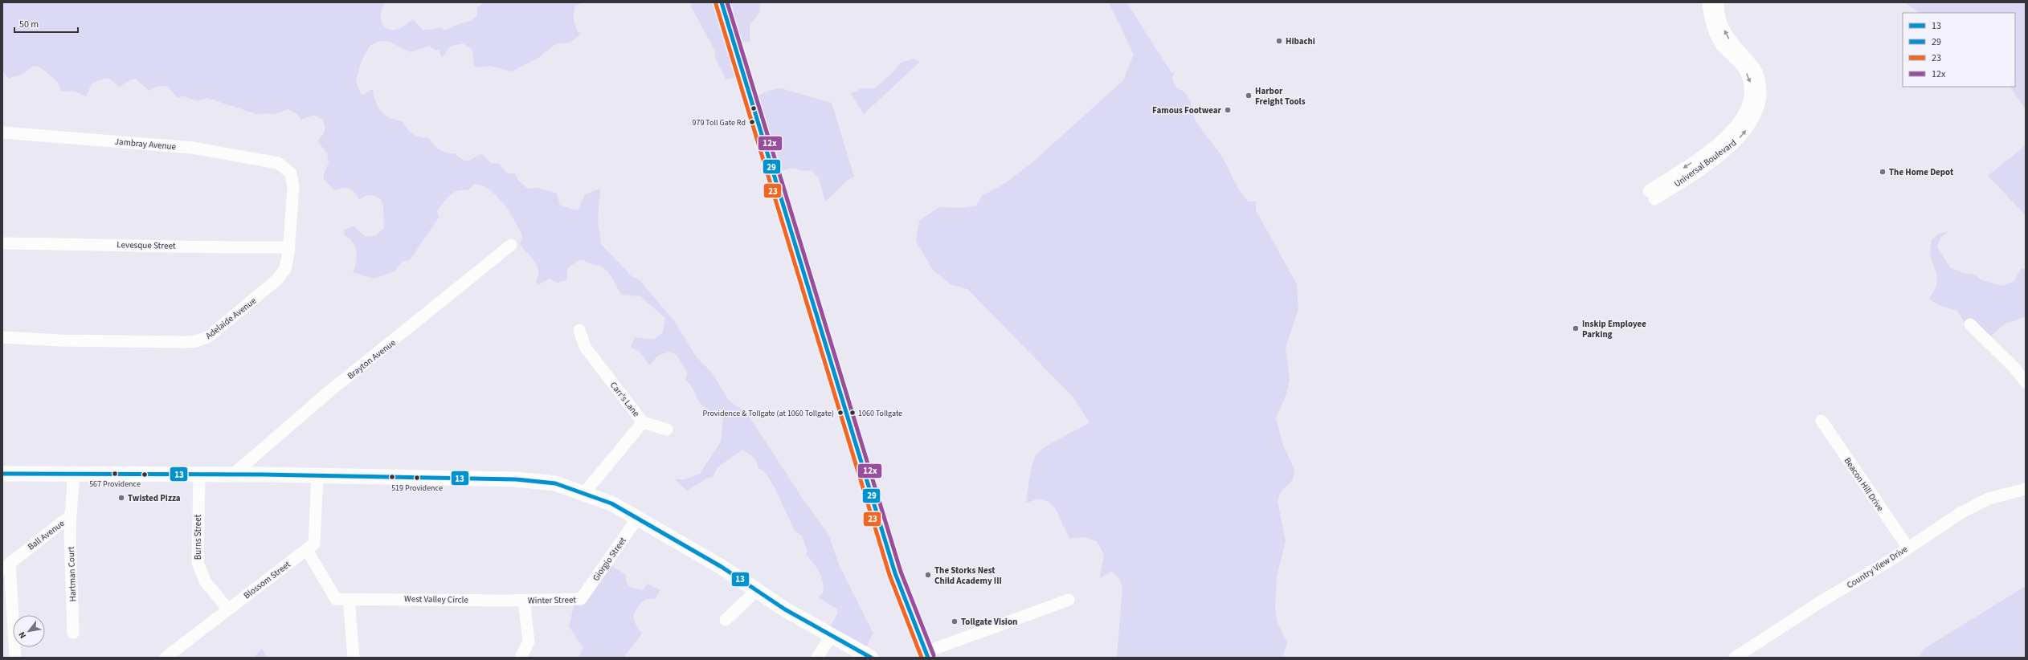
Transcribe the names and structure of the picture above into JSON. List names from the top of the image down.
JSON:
{
  "streets": {
    "street": [
      "Jambray Avenue",
      "Universal Boulevard",
      "Levesque Street",
      "Adelaide Avenue",
      "Brayton Avenue",
      "Carr's Lane",
      "Beacon Hill Drive",
      "Ball Avenue",
      "Burns Street",
      "Giorgio Street",
      "Country View Drive",
      "Hartman Court",
      "Blossom Street",
      "West Valley Circle",
      "Winter Street"
    ]
  },
  "crossings": [
    ["Jambray Avenue", "Adelaide Avenue"],
    ["Levesque Street", "Adelaide Avenue"],
    ["Beacon Hill Drive", "Country View Drive"],
    ["Ball Avenue", "Hartman Court"],
    ["Burns Street", "Blossom Street"],
    ["Giorgio Street", "Winter Street"],
    ["Blossom Street", "West Valley Circle"],
    ["West Valley Circle", "Winter Street"]
  ],
  "places": [
    "Hibachi",
    "Harbor Freight Tools",
    "Famous Footwear",
    "979 Toll Gate Rd",
    "The Home Depot",
    "Inskip Employee Parking",
    "Providence & Tollgate (at 1060 Tollgate)",
    "1060 Tollgate",
    "567 Providence",
    "519 Providence",
    "Twisted Pizza",
    "The Storks Nest Child Academy III",
    "Tollgate Vision"
  ],
  "lines": [
    "transit line 29",
    "transit line 12x",
    "transit line 23",
    "transit line 13"
  ],
  "legend": [
    "13",
    "29",
    "23",
    "12x"
  ],
  "scale_bar": "50 m",
  "north": "bottom left"
}
